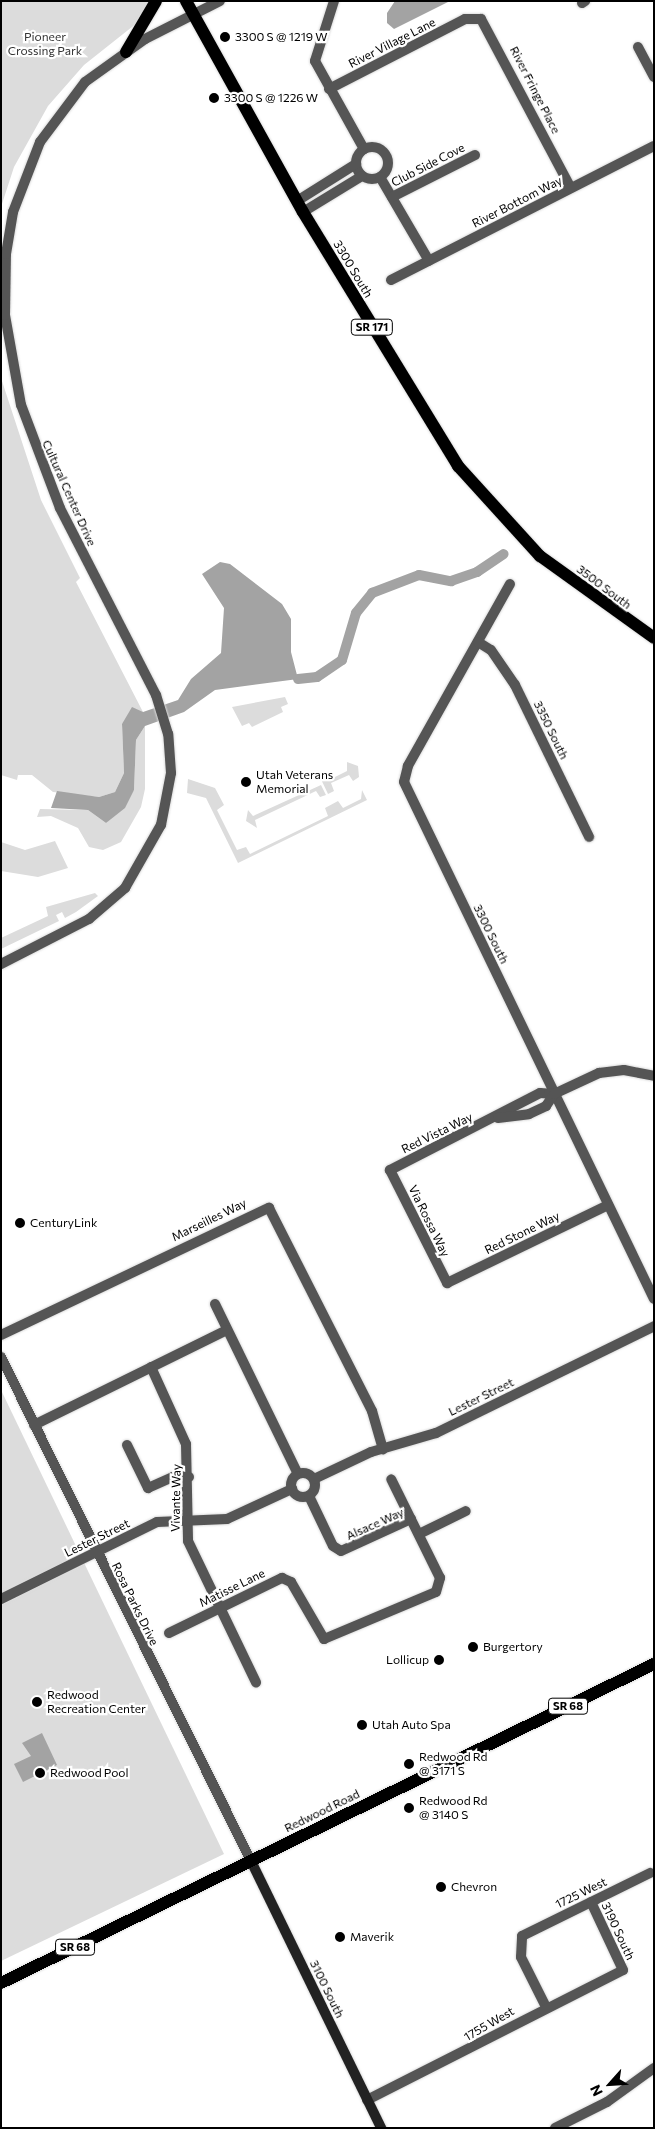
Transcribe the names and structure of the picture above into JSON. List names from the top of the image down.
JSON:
{
  "streets": {
    "main road": [
      "3300 South",
      "SR 171",
      "3500 South",
      "SR 68",
      "Redwood Road",
      "3100 South"
    ],
    "street": [
      "River Village Lane",
      "River Fringe Place",
      "Club Side Cove",
      "River Bottom Way",
      "Cultural Center Drive",
      "3350 South",
      "Red Vista Way",
      "Marseilles Way",
      "Via Rossa Way",
      "Red Stone Way",
      "Lester Street",
      "Vivante Way",
      "Alsace Way",
      "Matisse Lane",
      "Rosa Parks Drive",
      "1725 West",
      "3190 South",
      "1755 West"
    ]
  },
  "crossings": [
    ["River Village Lane", "River Fringe Place"],
    ["River Fringe Place", "River Bottom Way"],
    ["3300 South", "Cultural Center Drive"],
    ["3300 South", "3500 South"],
    ["3300 South", "3350 South"],
    ["3300 South", "Red Vista Way"],
    ["3300 South", "Red Stone Way"],
    ["Red Vista Way", "Via Rossa Way"],
    ["Marseilles Way", "Lester Street"],
    ["Via Rossa Way", "Red Stone Way"],
    ["Lester Street", "Vivante Way"],
    ["Lester Street", "Rosa Parks Drive"],
    ["Vivante Way", "Matisse Lane"],
    ["Alsace Way", "Matisse Lane"],
    ["Rosa Parks Drive", "Redwood Road"],
    ["Rosa Parks Drive", "3100 South"],
    ["Redwood Road", "3100 South"],
    ["1725 West", "3190 South"],
    ["1725 West", "1755 West"],
    ["3190 South", "1755 West"],
    ["3100 South", "1755 West"]
  ],
  "parks": ["Pioneer Crossing Park"],
  "places": [
    "3300 S @ 1219 W",
    "3300 S @ 1226 W",
    "Utah Veterans Memorial",
    "CenturyLink",
    "Burgertory",
    "Lollicup",
    "Redwood Recreation Center",
    "Utah Auto Spa",
    "Redwood Rd @ 3171 S",
    "Redwood Pool",
    "Redwood Rd @ 3140 S",
    "Chevron",
    "Maverik"
  ],
  "north": "bottom left"
}
